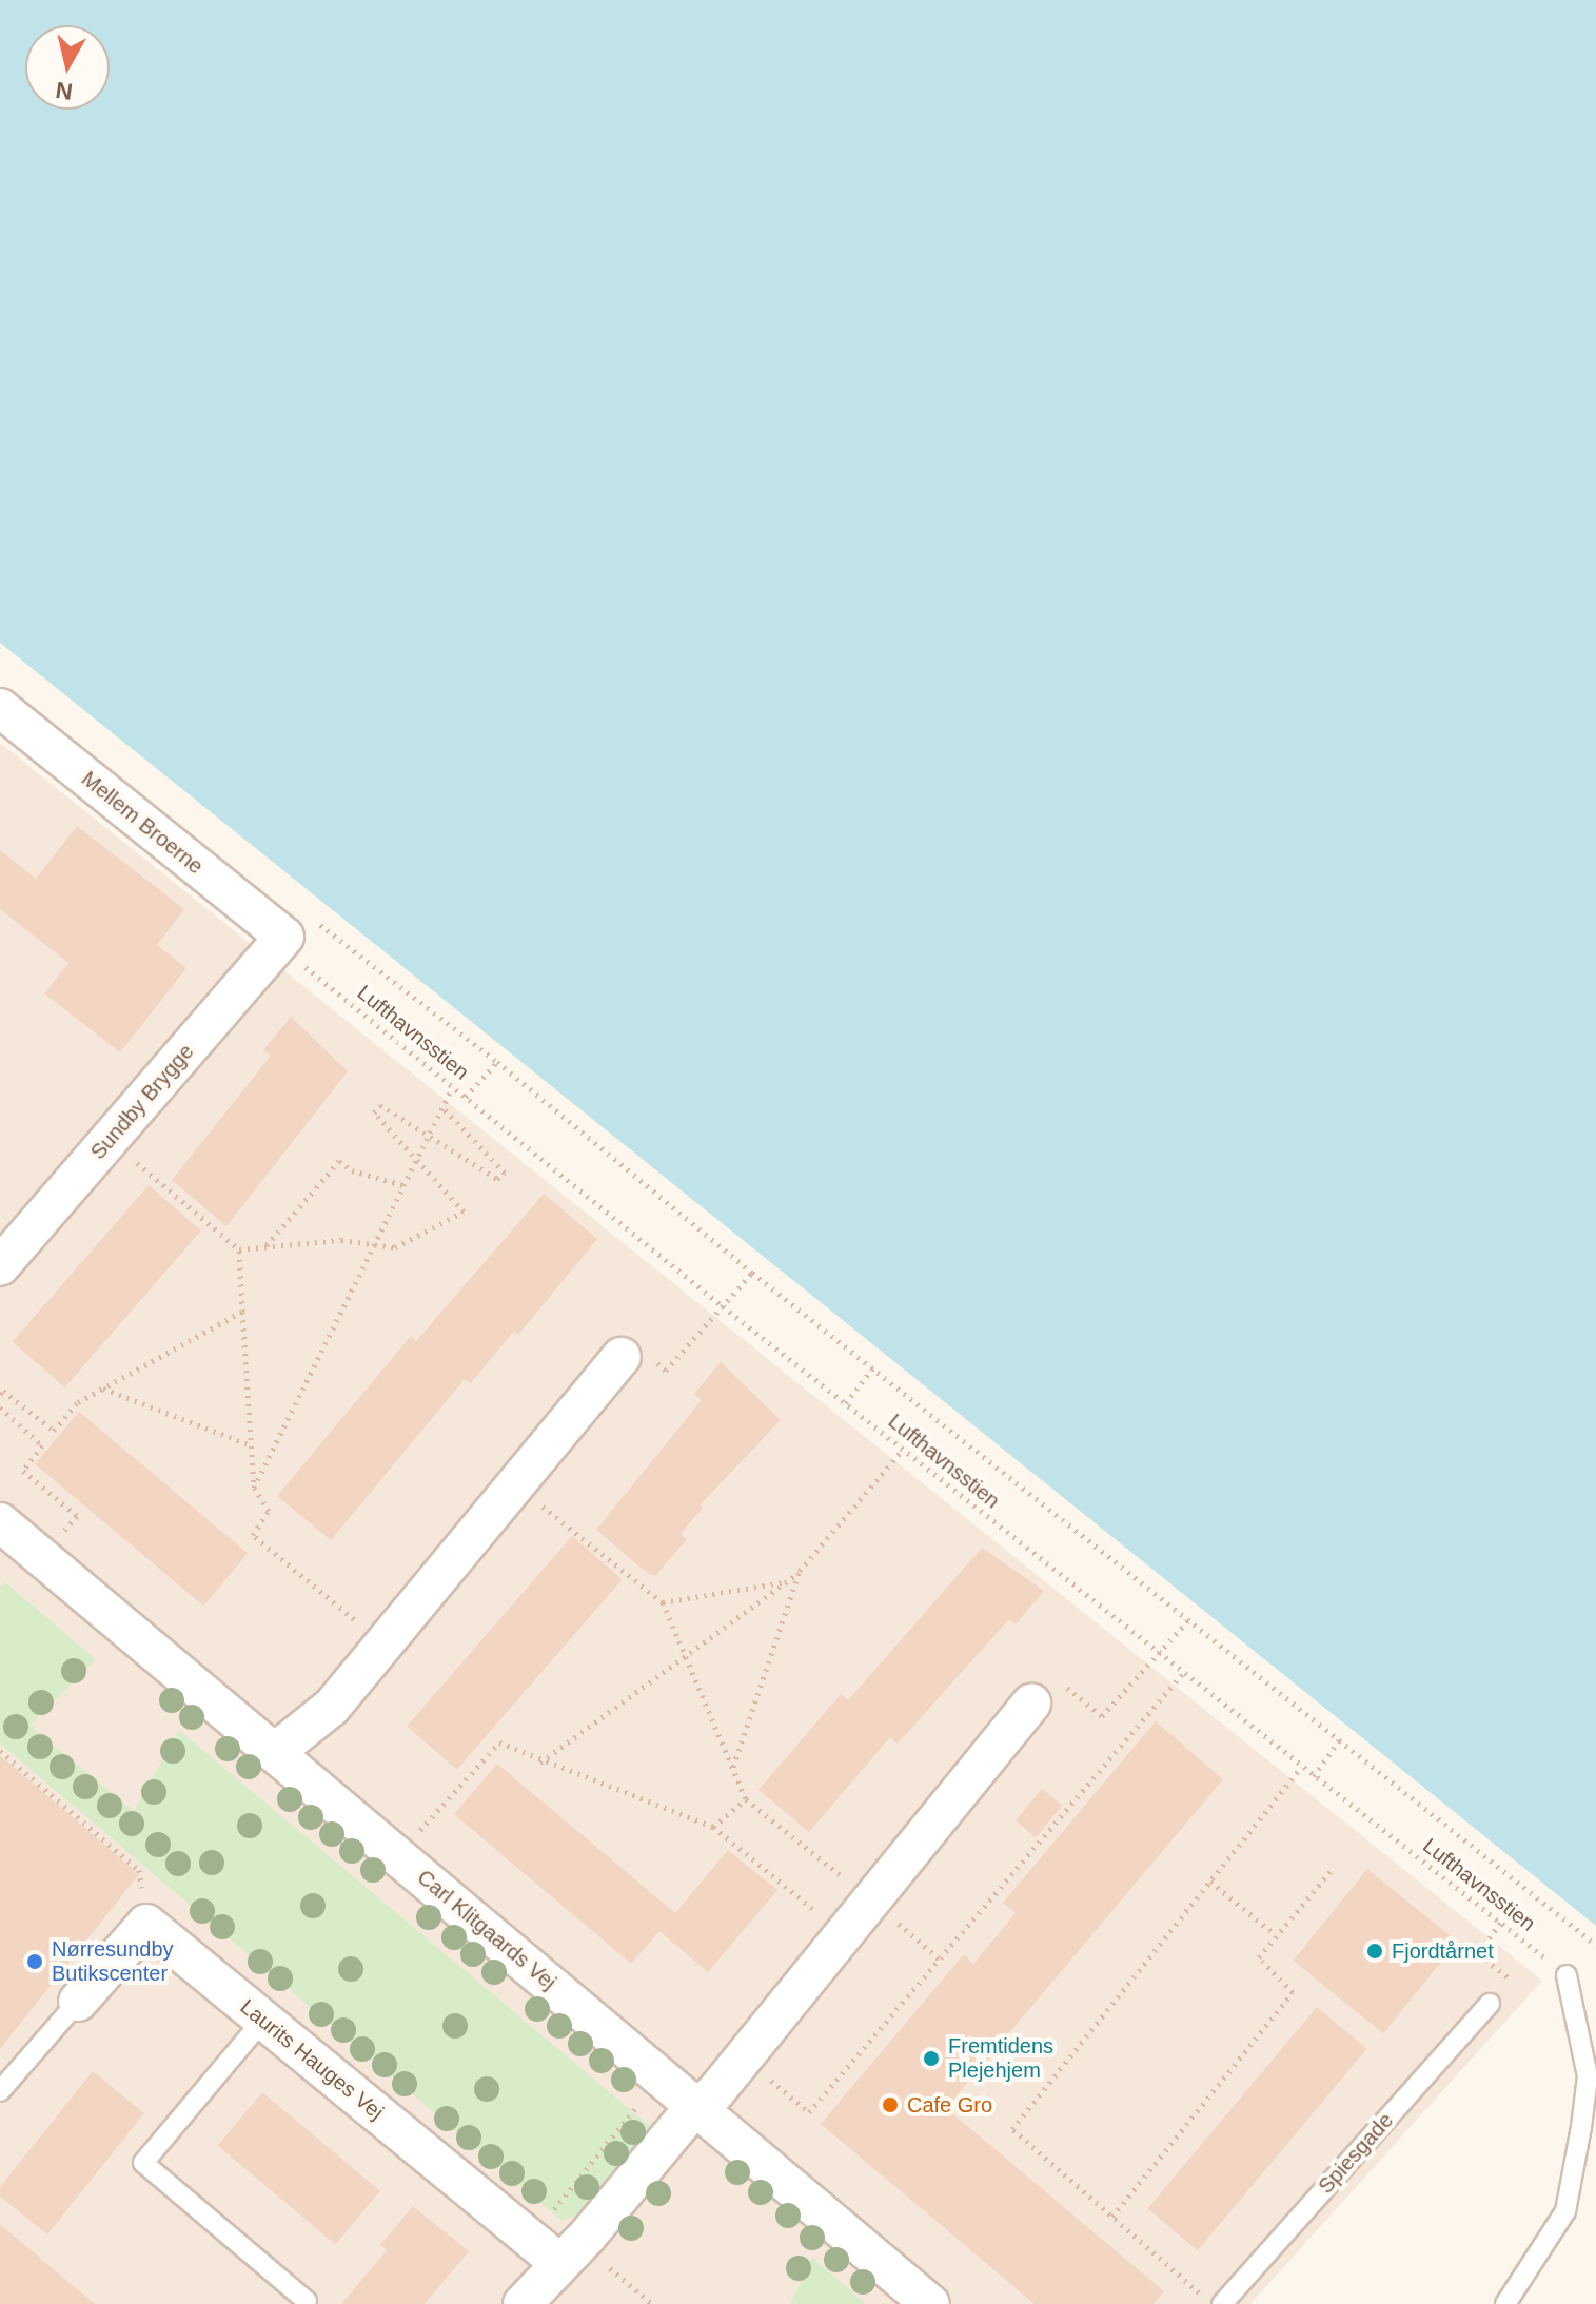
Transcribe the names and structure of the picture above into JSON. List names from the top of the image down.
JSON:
{
  "streets": {
    "street": [
      "Mellem Broerne",
      "Sundby Brygge",
      "Carl Klitgaards Vej",
      "Laurits Hauges Vej"
    ],
    "lane": ["Spiesgade"],
    "path": ["Lufthavnsstien"]
  },
  "crossings": [
    ["Mellem Broerne", "Lufthavnsstien"],
    ["Mellem Broerne", "Sundby Brygge"],
    ["Lufthavnsstien", "Sundby Brygge"]
  ],
  "places": [
    "Fjordtårnet",
    "Nørresundby Butikscenter",
    "Fremtidens Plejehjem",
    "Cafe Gro"
  ],
  "north": "bottom"
}
